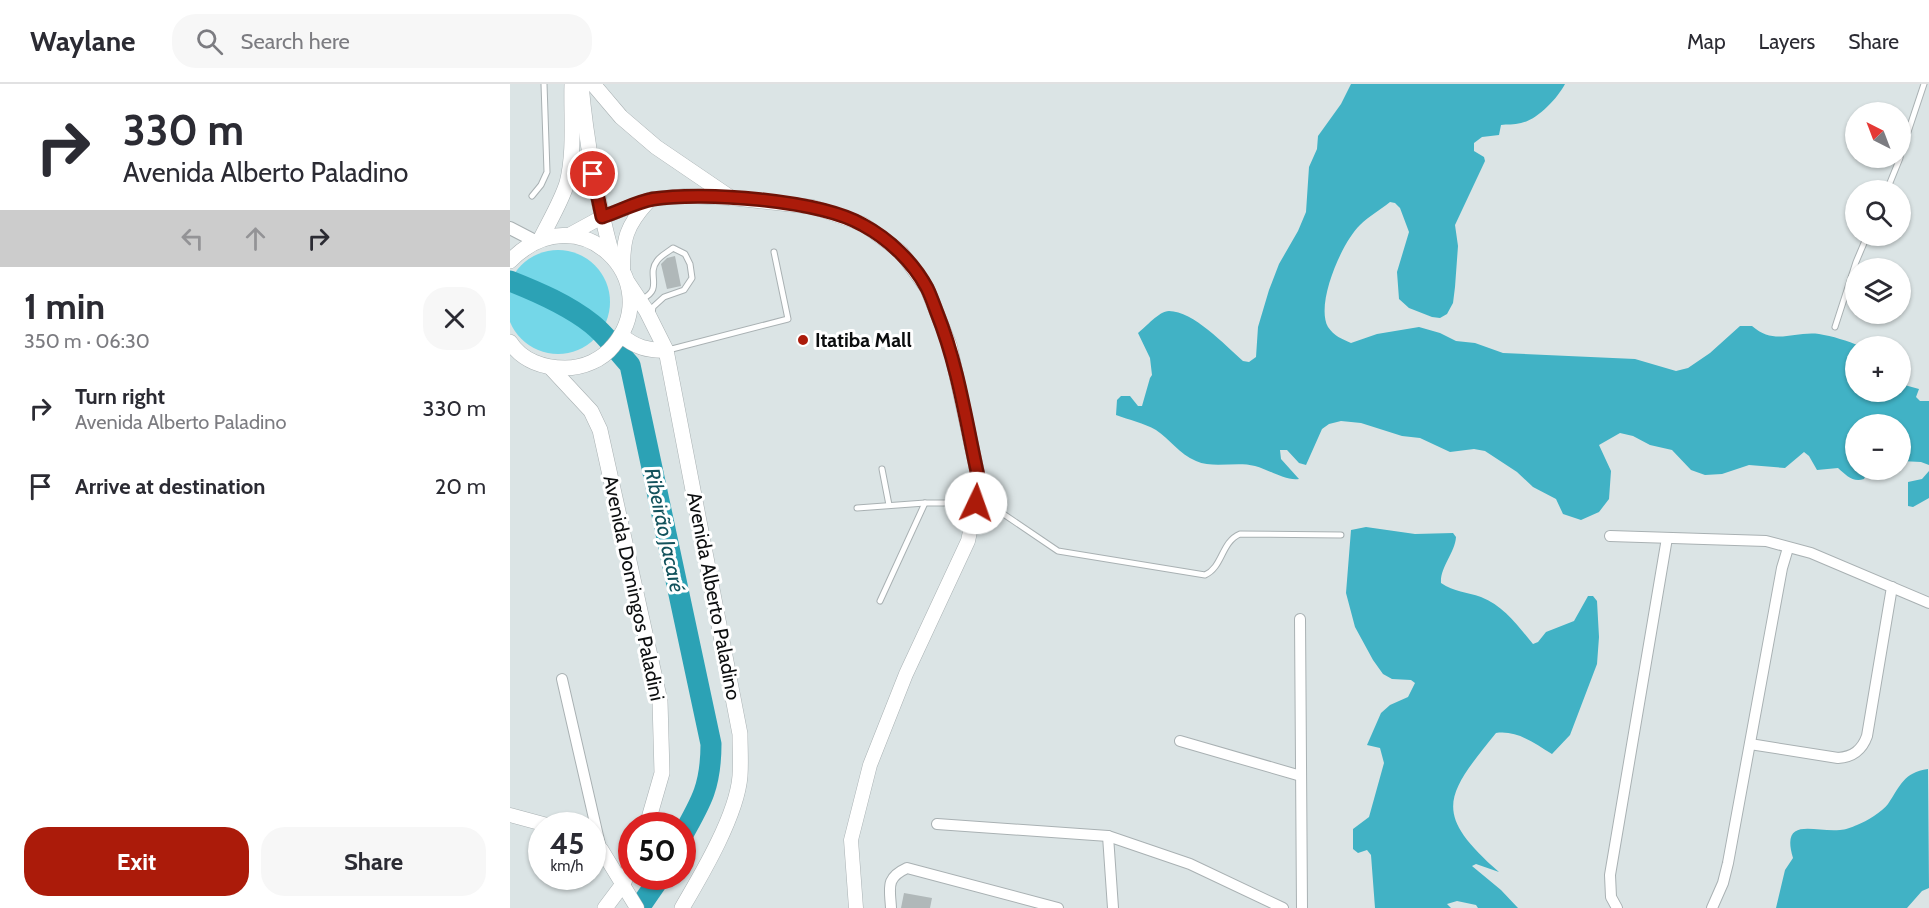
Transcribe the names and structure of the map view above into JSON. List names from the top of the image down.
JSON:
{
  "streets": {
    "main road": ["Avenida Domingos Paladini", "Avenida Alberto Paladino"]
  },
  "crossings": [
    ["Avenida Domingos Paladini", "Avenida Alberto Paladino"]
  ],
  "water": ["Ribeirão Jacaré"],
  "places": ["Itatiba Mall"],
  "north": "top left",
  "page": {
    "header": "Waylane",
    "search": "Search here",
    "nav": ["Map", "Layers", "Share"],
    "turn": ["330 m", "Avenida Alberto Paladino"],
    "map_buttons": ["+", "−"],
    "heading": ["1 min", "350 m · 06:30"],
    "list": [
      {
        "name": "Turn right",
        "note": "Avenida Alberto Paladino",
        "value": "330 m"
      },
      {
        "name": "Arrive at destination",
        "value": "20 m"
      }
    ],
    "speed": "45 km/h",
    "limit": "50",
    "buttons": ["Exit", "Share"]
  }
}
